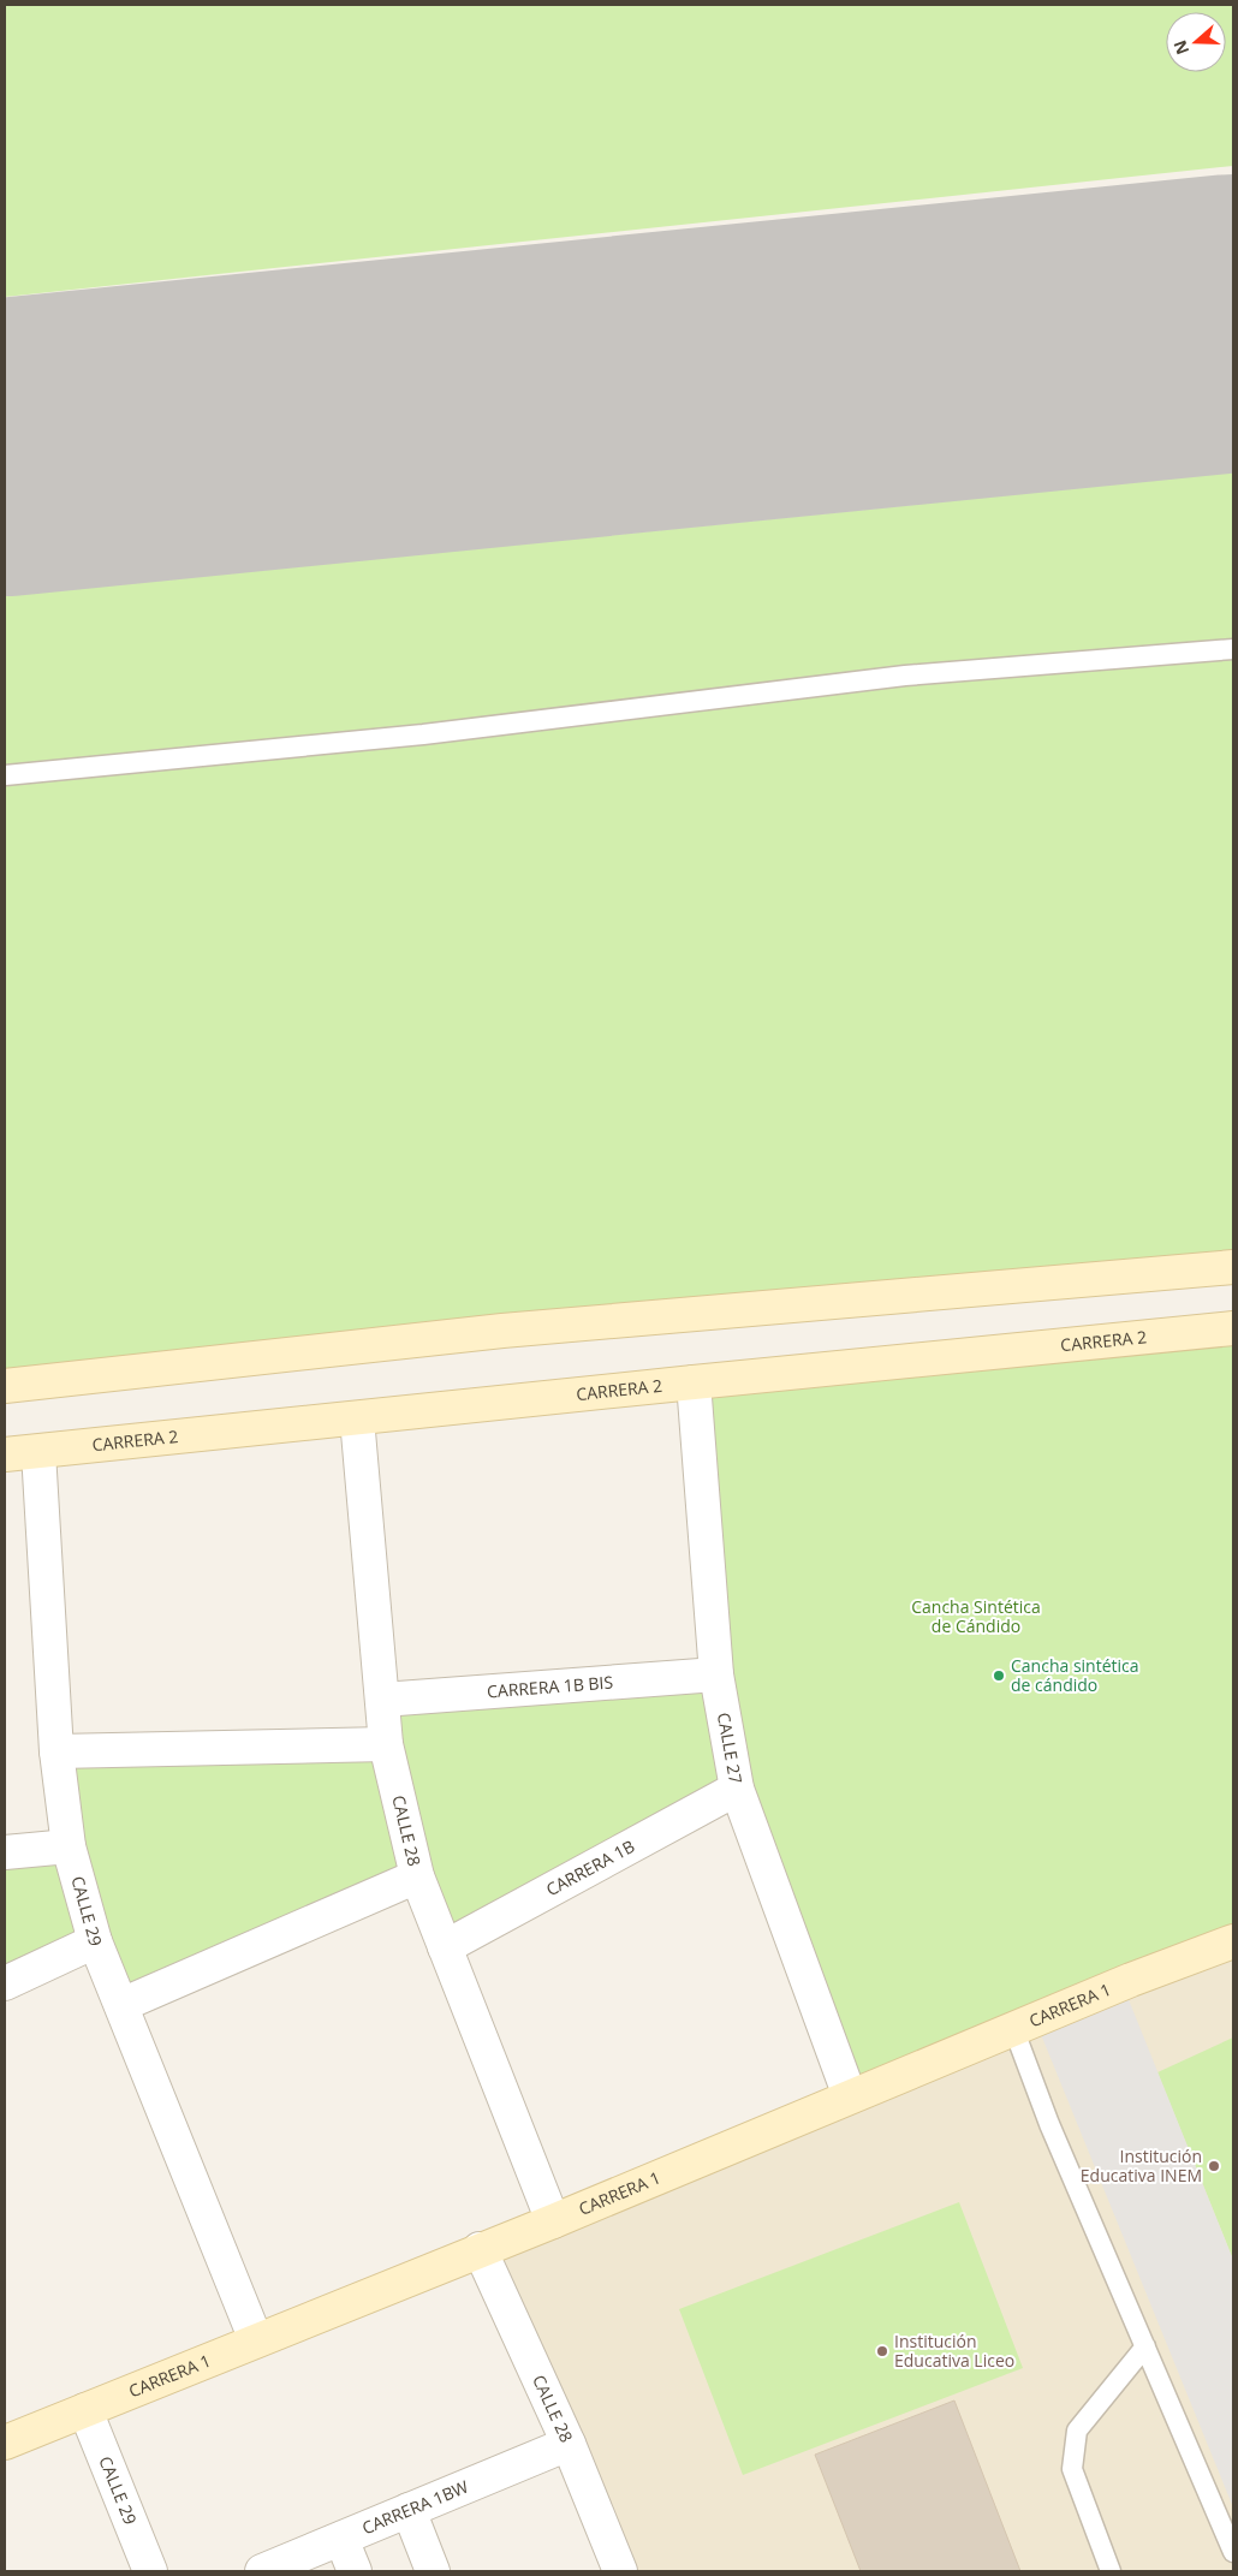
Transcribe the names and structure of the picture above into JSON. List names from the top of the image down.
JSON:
{
  "streets": {
    "main road": ["CARRERA 2", "CARRERA 1"],
    "street": [
      "CARRERA 1B BIS",
      "CALLE 27",
      "CALLE 28",
      "CARRERA 1B",
      "CALLE 29",
      "CARRERA 1BW"
    ]
  },
  "crossings": [
    ["CARRERA 2", "CALLE 27"],
    ["CARRERA 2", "CALLE 28"],
    ["CARRERA 2", "CALLE 29"],
    ["CARRERA 1B BIS", "CALLE 27"],
    ["CARRERA 1B BIS", "CALLE 28"],
    ["CALLE 27", "CARRERA 1B"],
    ["CALLE 27", "CARRERA 1"],
    ["CALLE 28", "CARRERA 1B"],
    ["CALLE 28", "CARRERA 1"],
    ["CALLE 28", "CARRERA 1BW"],
    ["CALLE 29", "CARRERA 1"]
  ],
  "parks": ["Cancha Sintética de Cándido"],
  "places": ["Cancha sintética de cándido", "Institución Educativa INEM", "Institución Educativa Liceo"],
  "north": "left"
}
